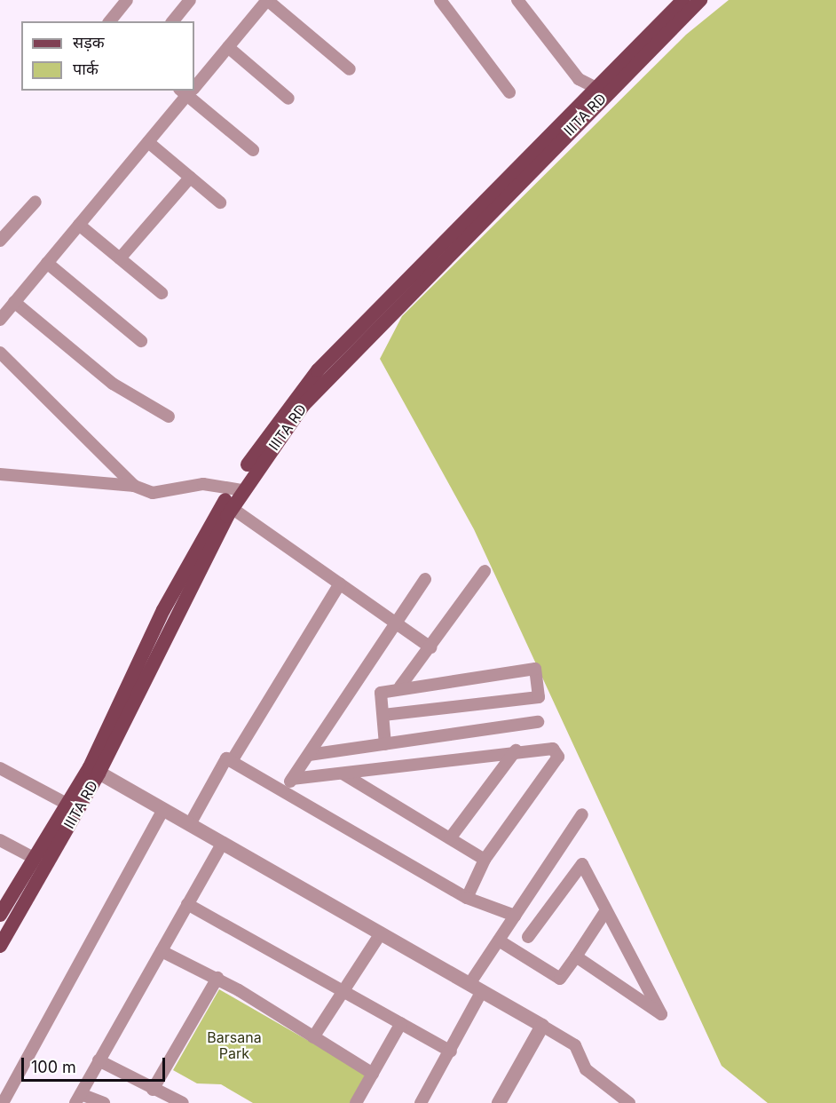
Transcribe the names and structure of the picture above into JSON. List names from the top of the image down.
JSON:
{
  "streets": {
    "main road": ["IIITA RD"]
  },
  "parks": ["Barsana Park"],
  "legend": ["सड़क", "पार्क"],
  "scale_bar": "100 m"
}
